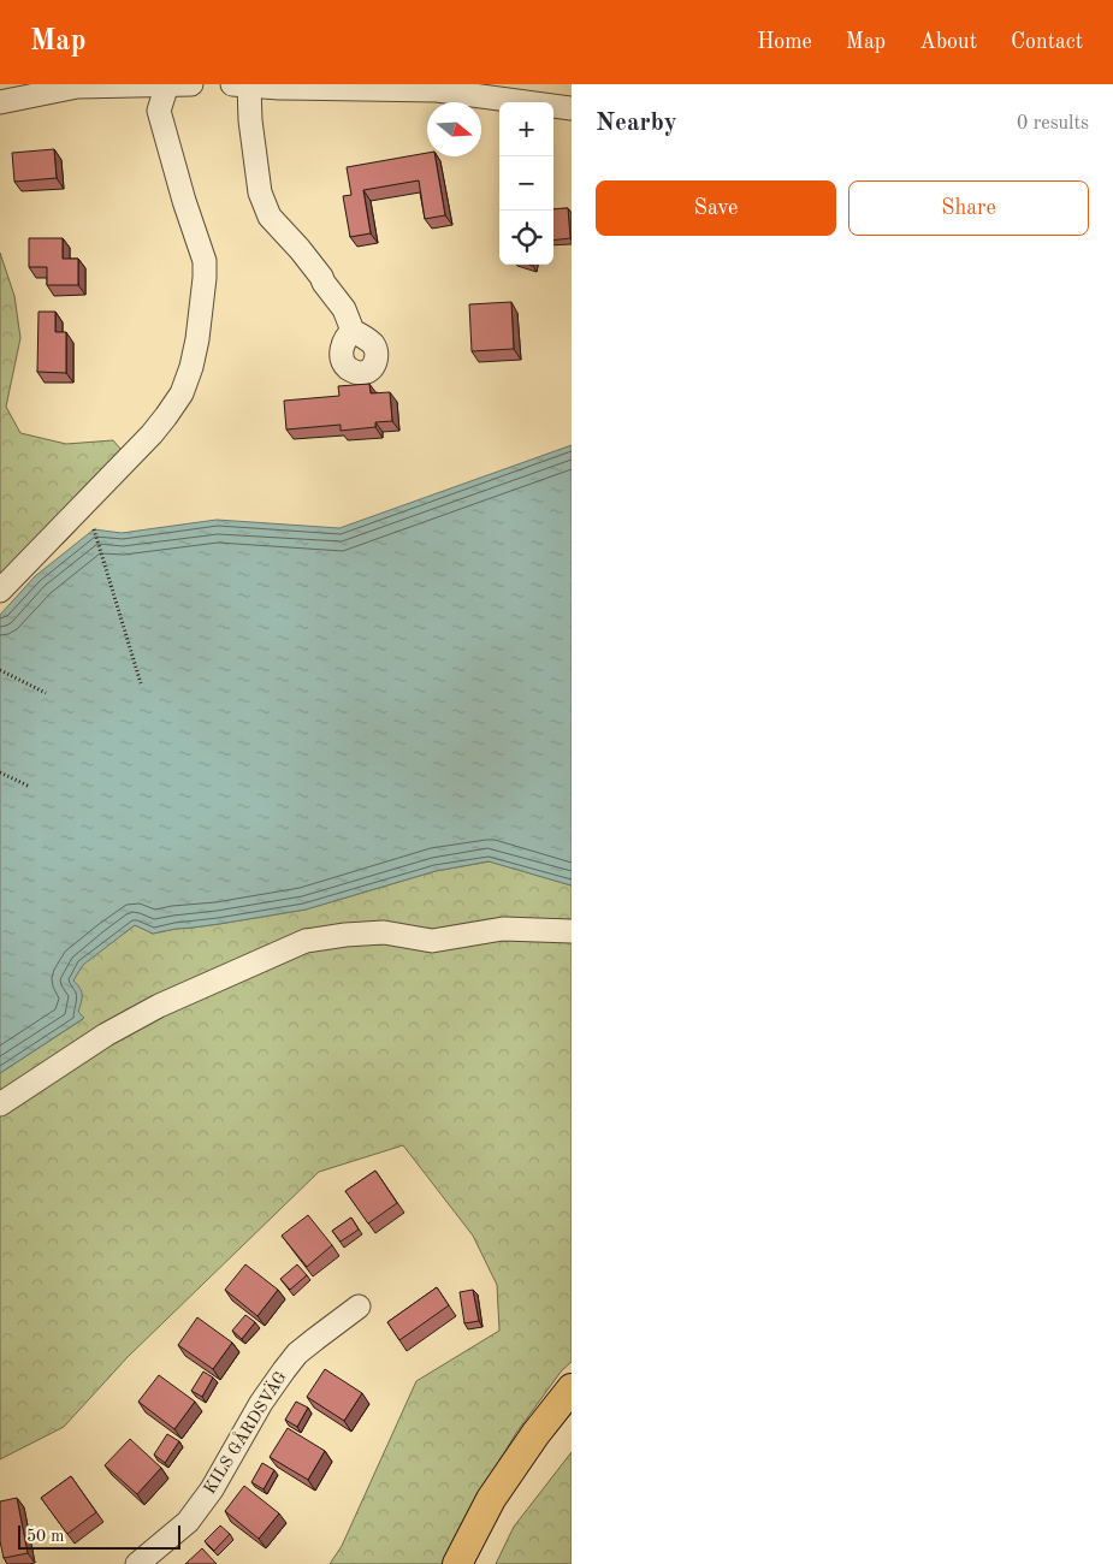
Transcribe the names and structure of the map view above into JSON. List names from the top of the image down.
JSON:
{
  "streets": {
    "street": ["KILS GÅRDSVÄG"]
  },
  "scale_bar": "50 m",
  "north": "right",
  "page": {
    "header": "Map",
    "nav": [
      "Home",
      "Map",
      "About",
      "Contact"
    ],
    "heading": ["Nearby", "0 results"],
    "map_buttons": ["+", "−"],
    "buttons": ["Save", "Share"],
    "scale": "50 m"
  }
}
